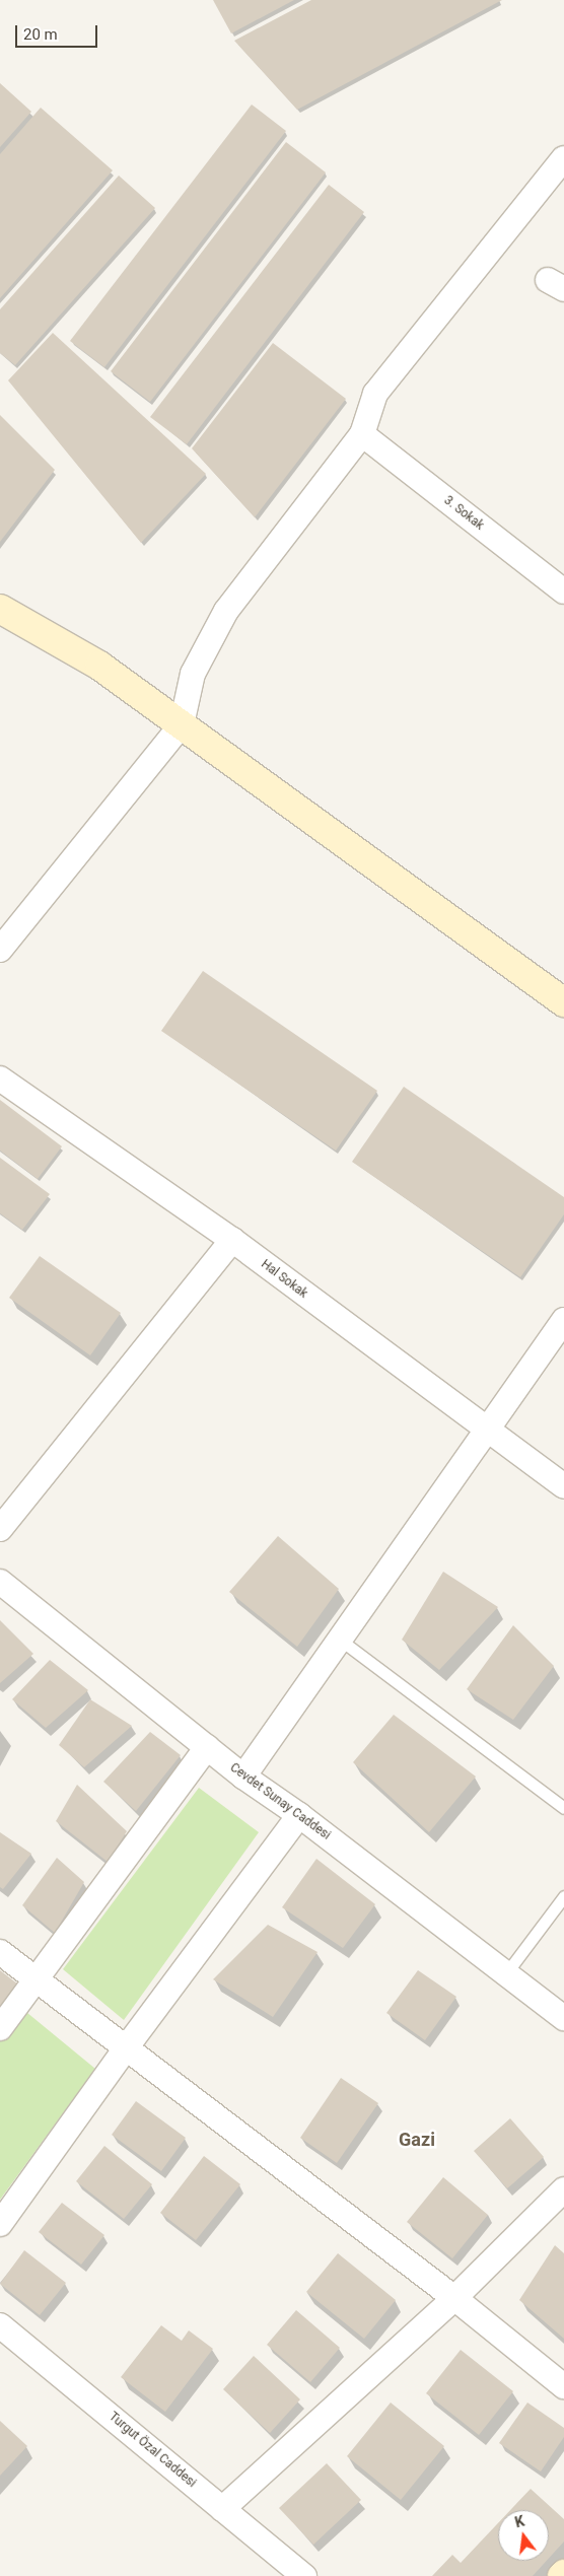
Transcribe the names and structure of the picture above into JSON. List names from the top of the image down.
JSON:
{
  "streets": {
    "street": [
      "3. Sokak",
      "Hal Sokak",
      "Cevdet Sunay Caddesi",
      "Turgut Özal Caddesi"
    ]
  },
  "districts": ["Gazi"],
  "scale_bar": "20 m",
  "north": "top"
}
